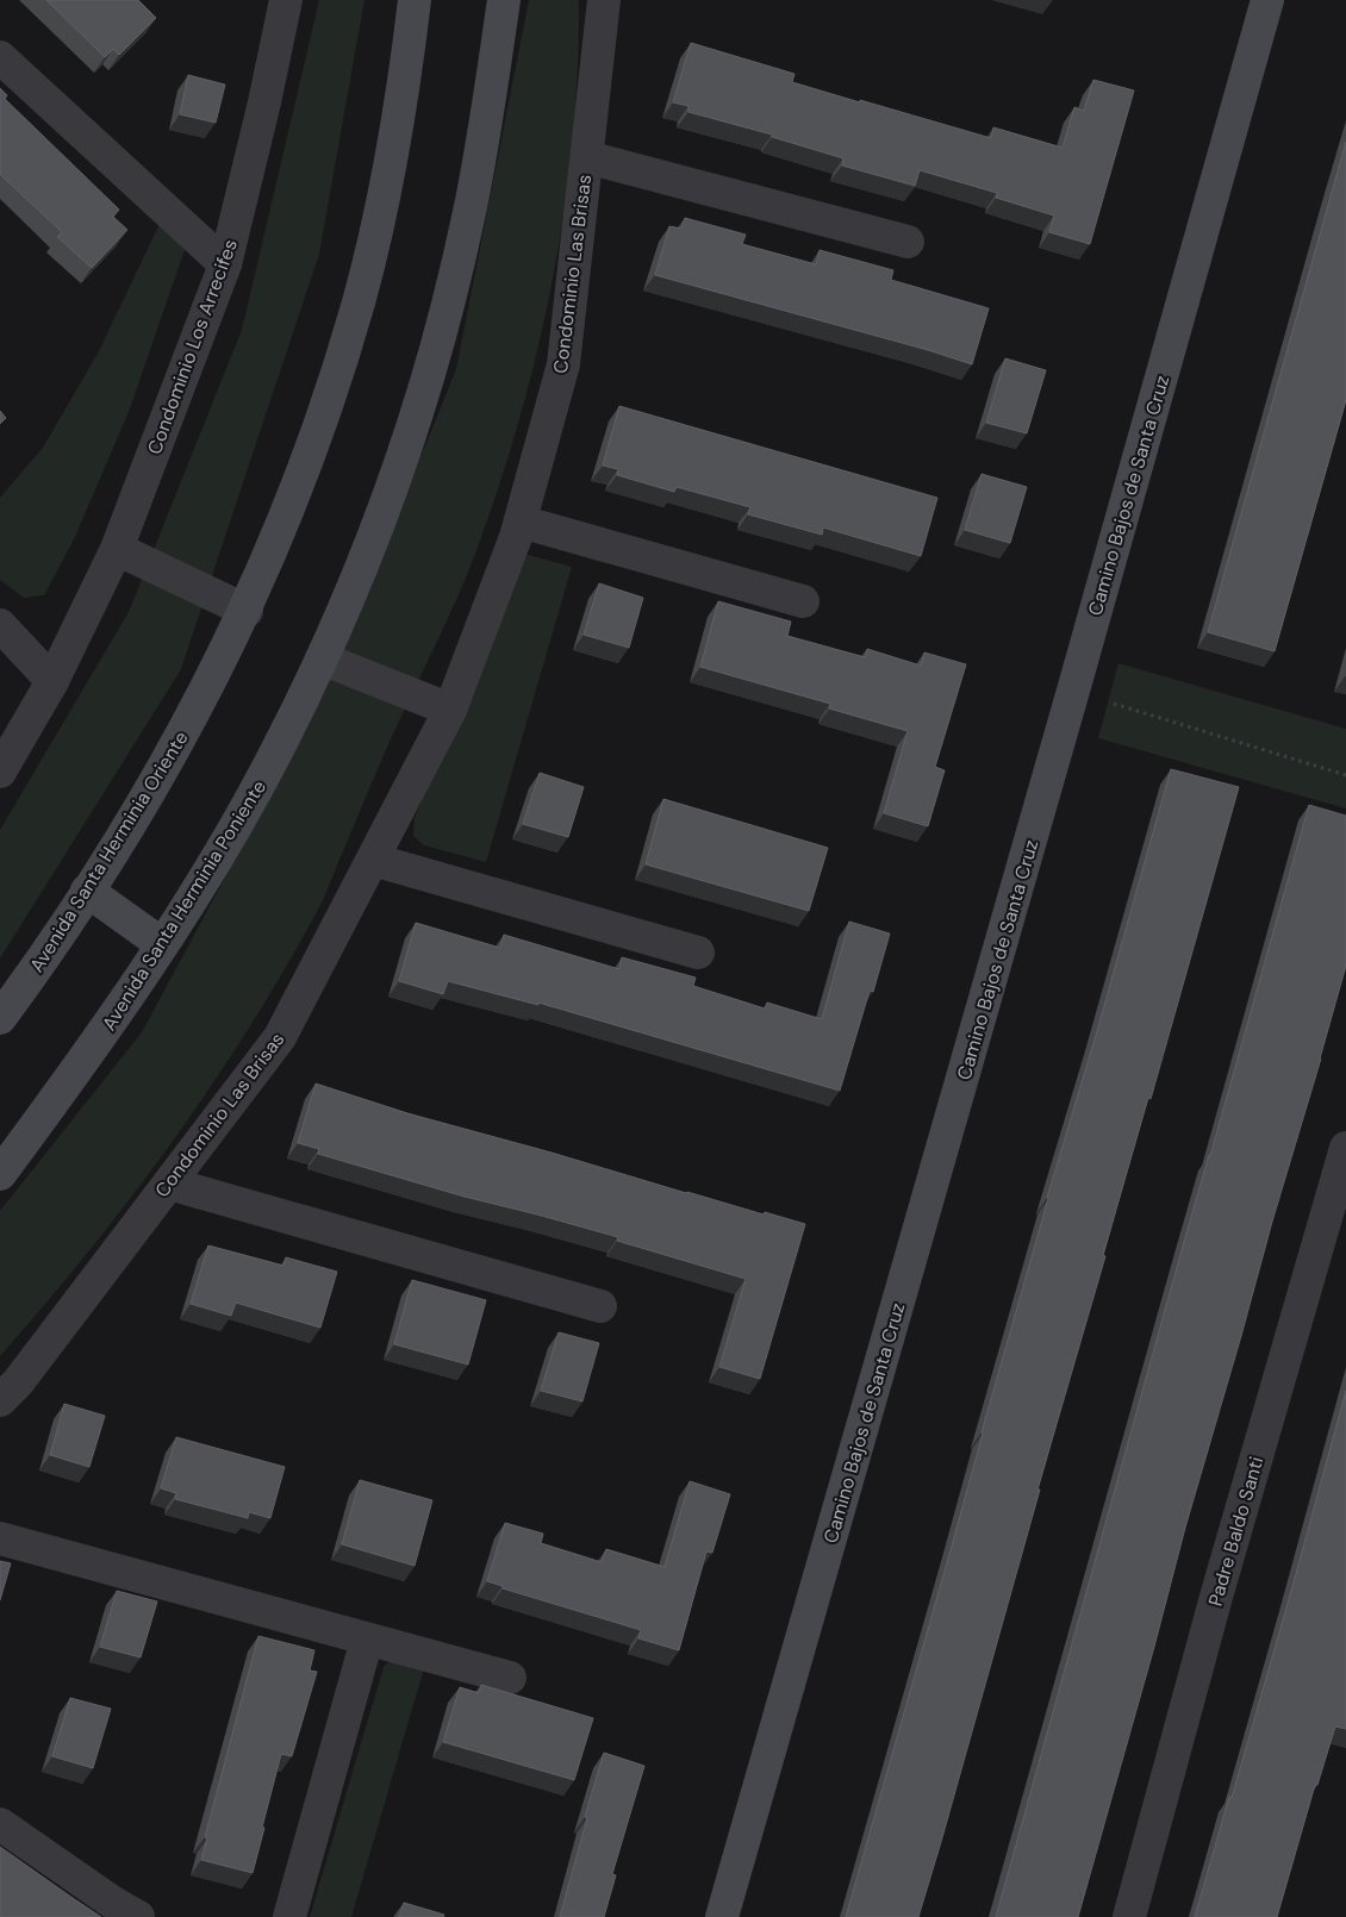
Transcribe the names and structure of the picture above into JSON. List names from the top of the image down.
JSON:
{
  "streets": {
    "street": [
      "Condominio Las Brisas",
      "Condominio Los Arrecifes",
      "Camino Bajos de Santa Cruz",
      "Avenida Santa Herminia Oriente",
      "Avenida Santa Herminia Poniente",
      "Padre Baldo Santi"
    ]
  }
}
